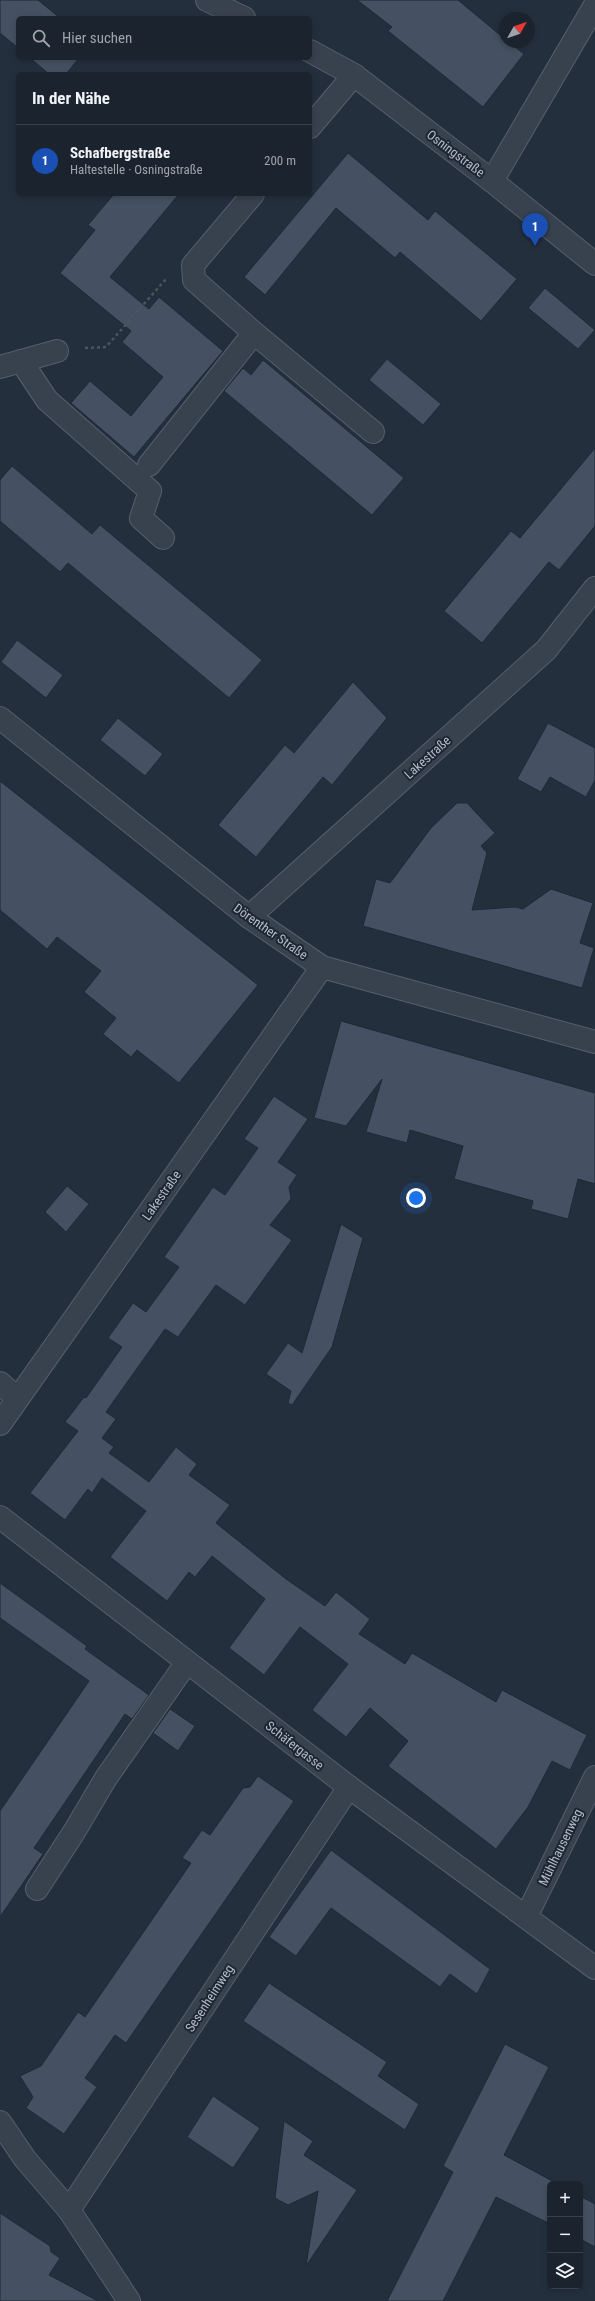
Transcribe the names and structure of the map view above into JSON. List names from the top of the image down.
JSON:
{
  "streets": {
    "street": [
      "Osningstraße",
      "Lakestraße",
      "Dörenther Straße",
      "Schäfergasse",
      "Mühlhausenweg",
      "Sesenheimweg"
    ]
  },
  "crossings": [
    ["Lakestraße", "Dörenther Straße"],
    ["Schäfergasse", "Mühlhausenweg"],
    ["Schäfergasse", "Sesenheimweg"]
  ],
  "north": "top right",
  "page": {
    "search": "Hier suchen",
    "heading": "In der Nähe",
    "list": [
      {
        "mark": "1",
        "name": "Schafbergstraße",
        "note": "Haltestelle · Osningstraße",
        "value": "200 m"
      }
    ],
    "pins": "1",
    "map_buttons": ["+", "−"]
  }
}
